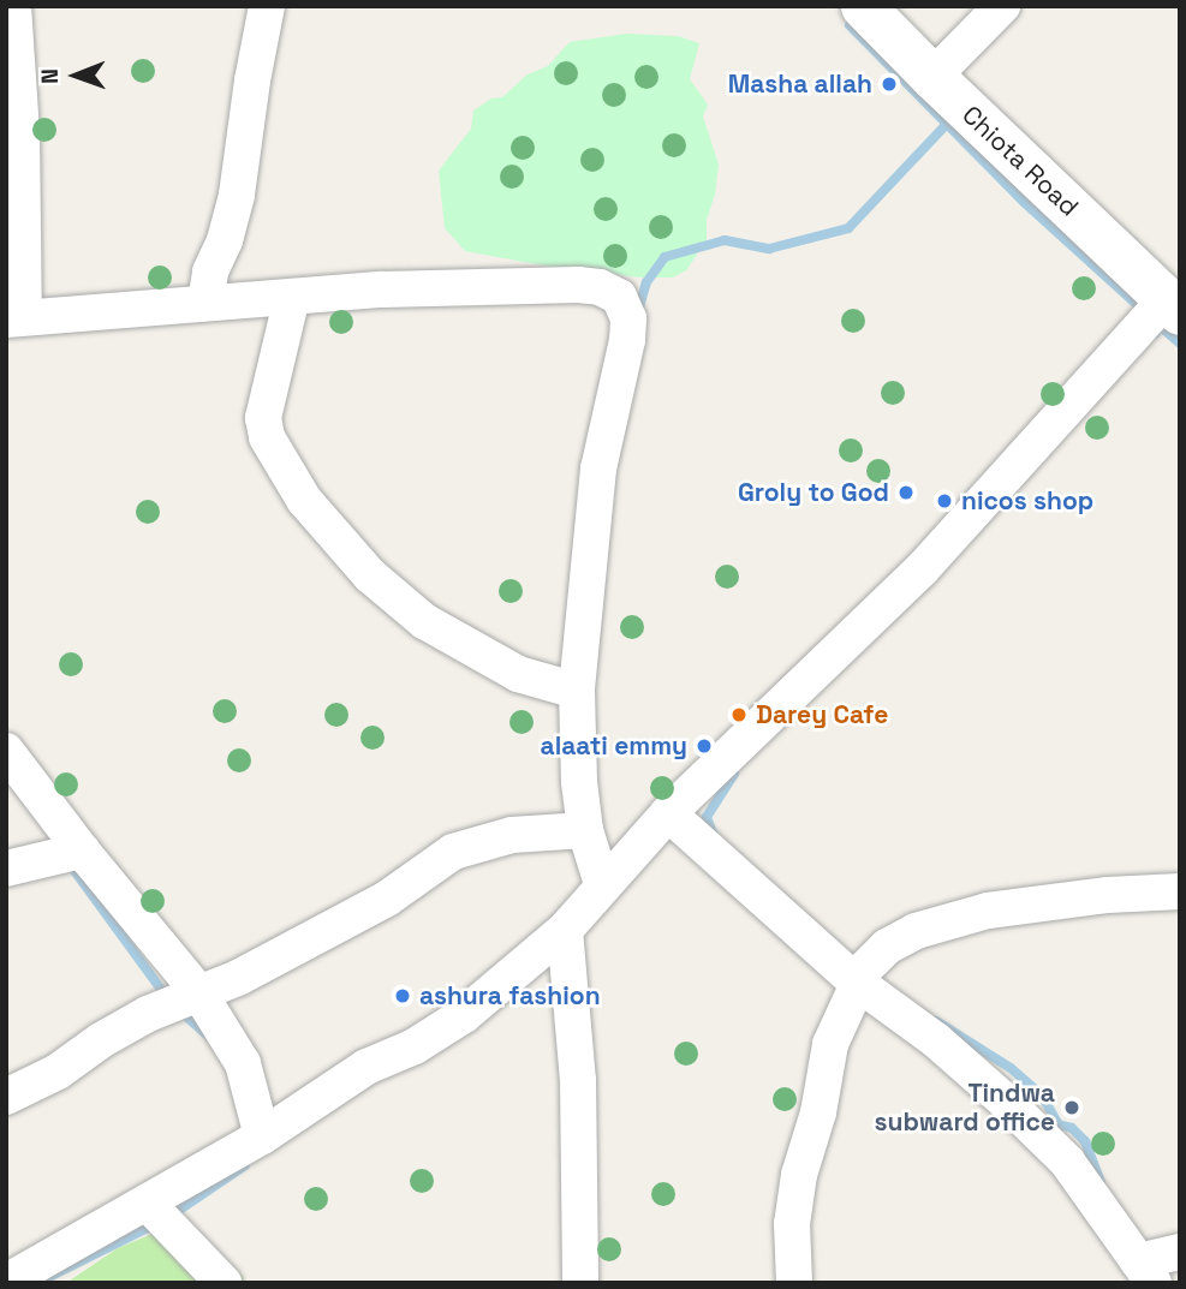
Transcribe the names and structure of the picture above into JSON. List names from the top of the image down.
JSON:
{
  "streets": {
    "street": ["Chiota Road"]
  },
  "places": [
    "Masha allah",
    "Groly to God",
    "nicos shop",
    "Darey Cafe",
    "alaati emmy",
    "ashura fashion",
    "Tindwa subward office"
  ],
  "north": "left"
}
